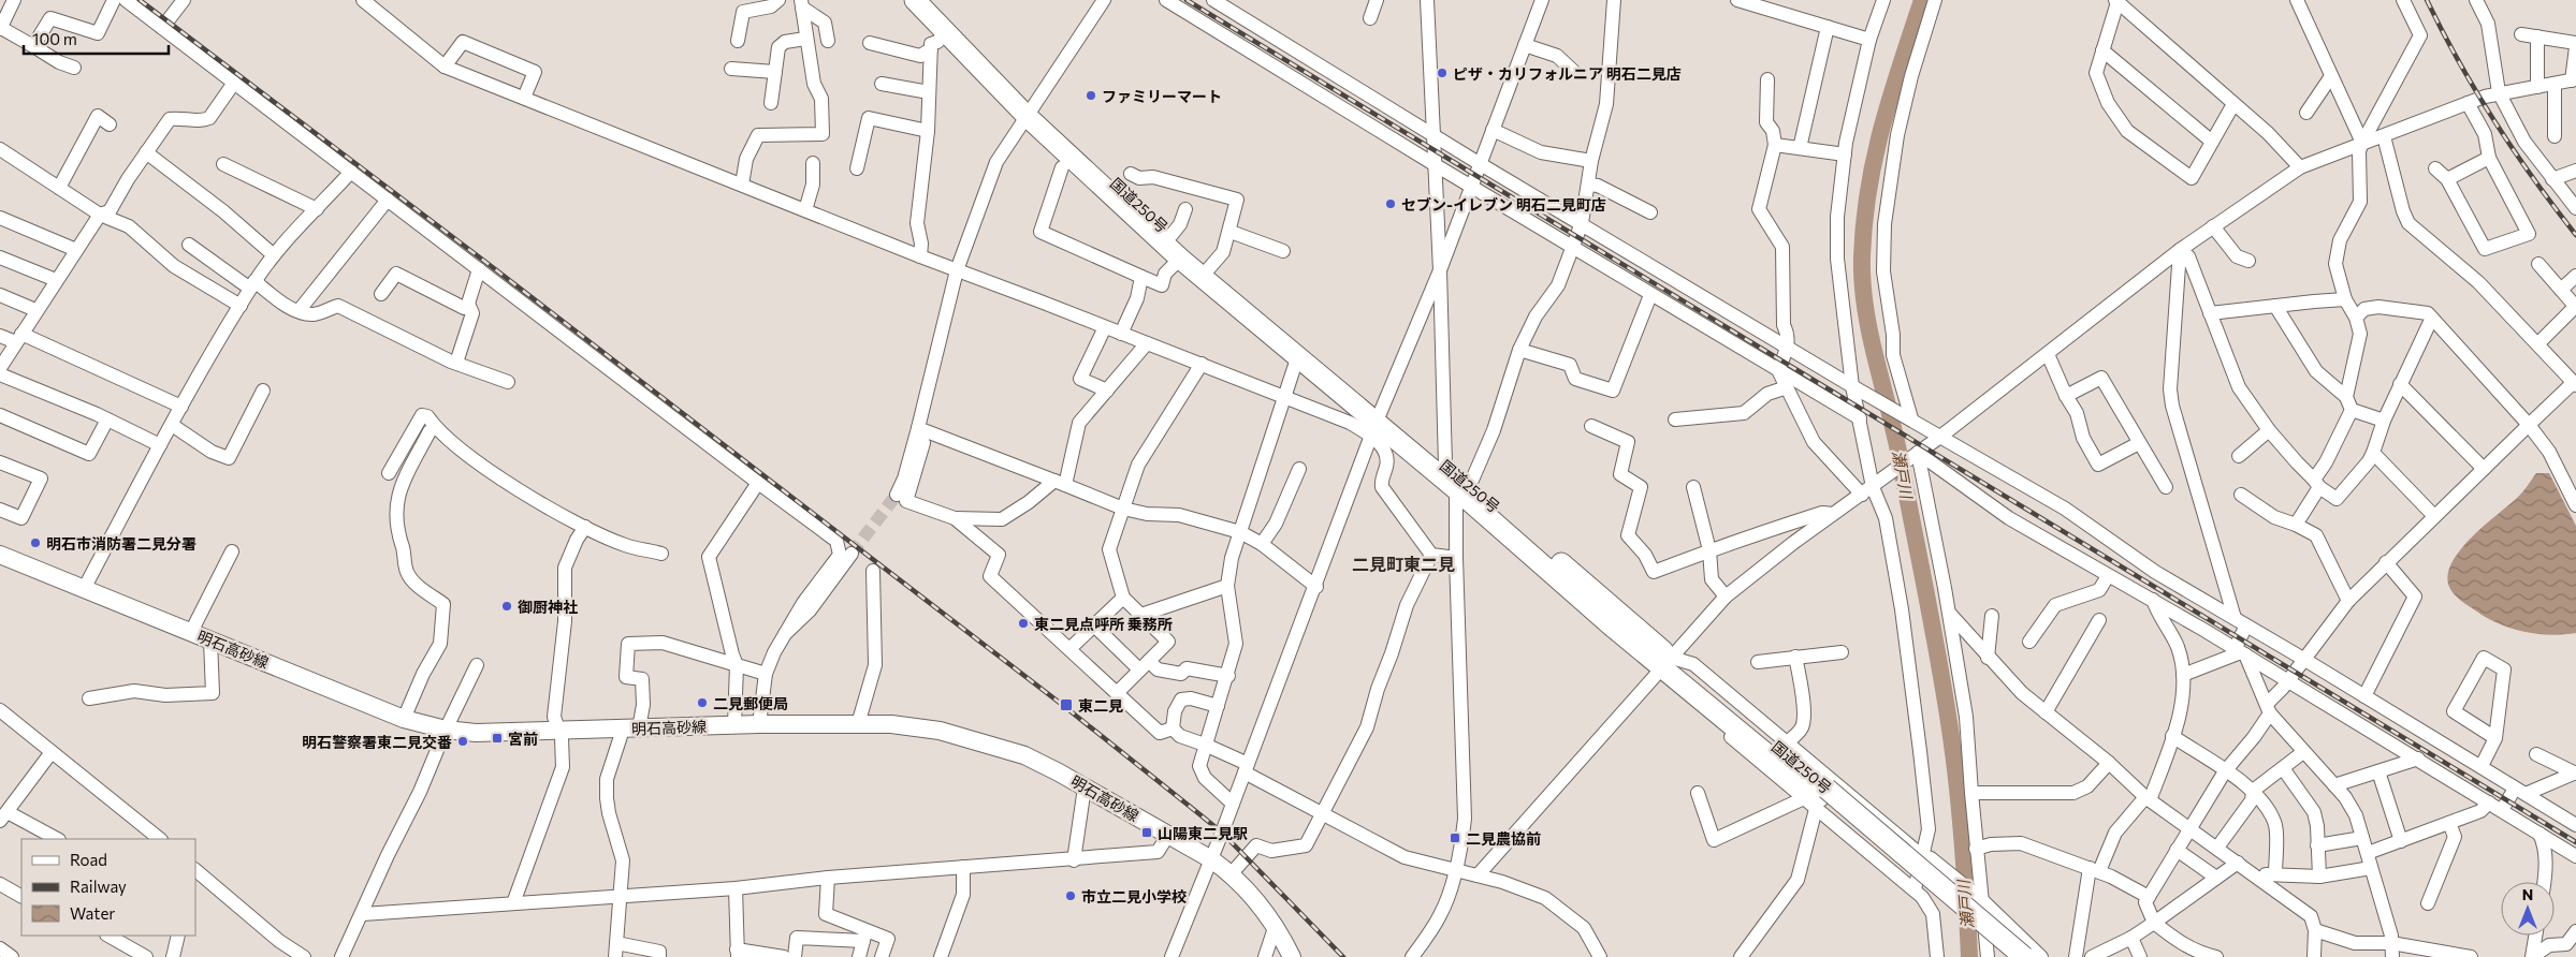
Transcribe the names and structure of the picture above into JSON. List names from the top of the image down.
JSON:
{
  "streets": {
    "highway": ["国道250号"],
    "main road": ["明石高砂線"]
  },
  "districts": ["二見町東二見"],
  "water": ["瀬戸川"],
  "places": {
    "other": [
      "ピザ・カリフォルニア 明石二見店",
      "ファミリーマート",
      "セブン-イレブン 明石二見町店",
      "明石市消防署二見分署",
      "御厨神社",
      "東二見点呼所 乗務所",
      "二見郵便局",
      "明石警察署東二見交番",
      "市立二見小学校"
    ],
    "transit": [
      "東二見",
      "宮前",
      "山陽東二見駅",
      "二見農協前"
    ]
  },
  "legend": ["Road", "Railway", "Water"],
  "scale_bar": "100 m",
  "north": "top"
}
